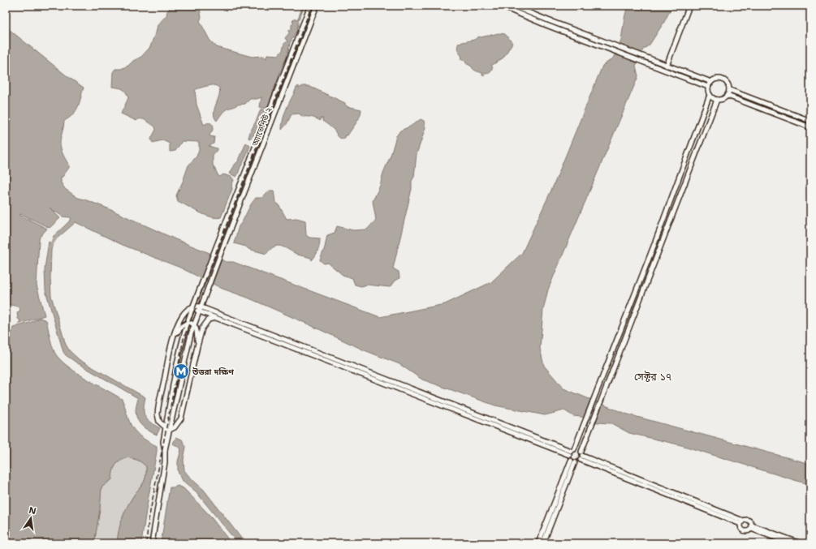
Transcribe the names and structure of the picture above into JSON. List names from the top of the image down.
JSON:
{
  "streets": {
    "street": ["অ্যাভেনিউ ২"]
  },
  "districts": ["সেক্টর ১৭"],
  "places": {
    "metro station": ["উত্তরা দক্ষিণ"]
  },
  "north": "top"
}
